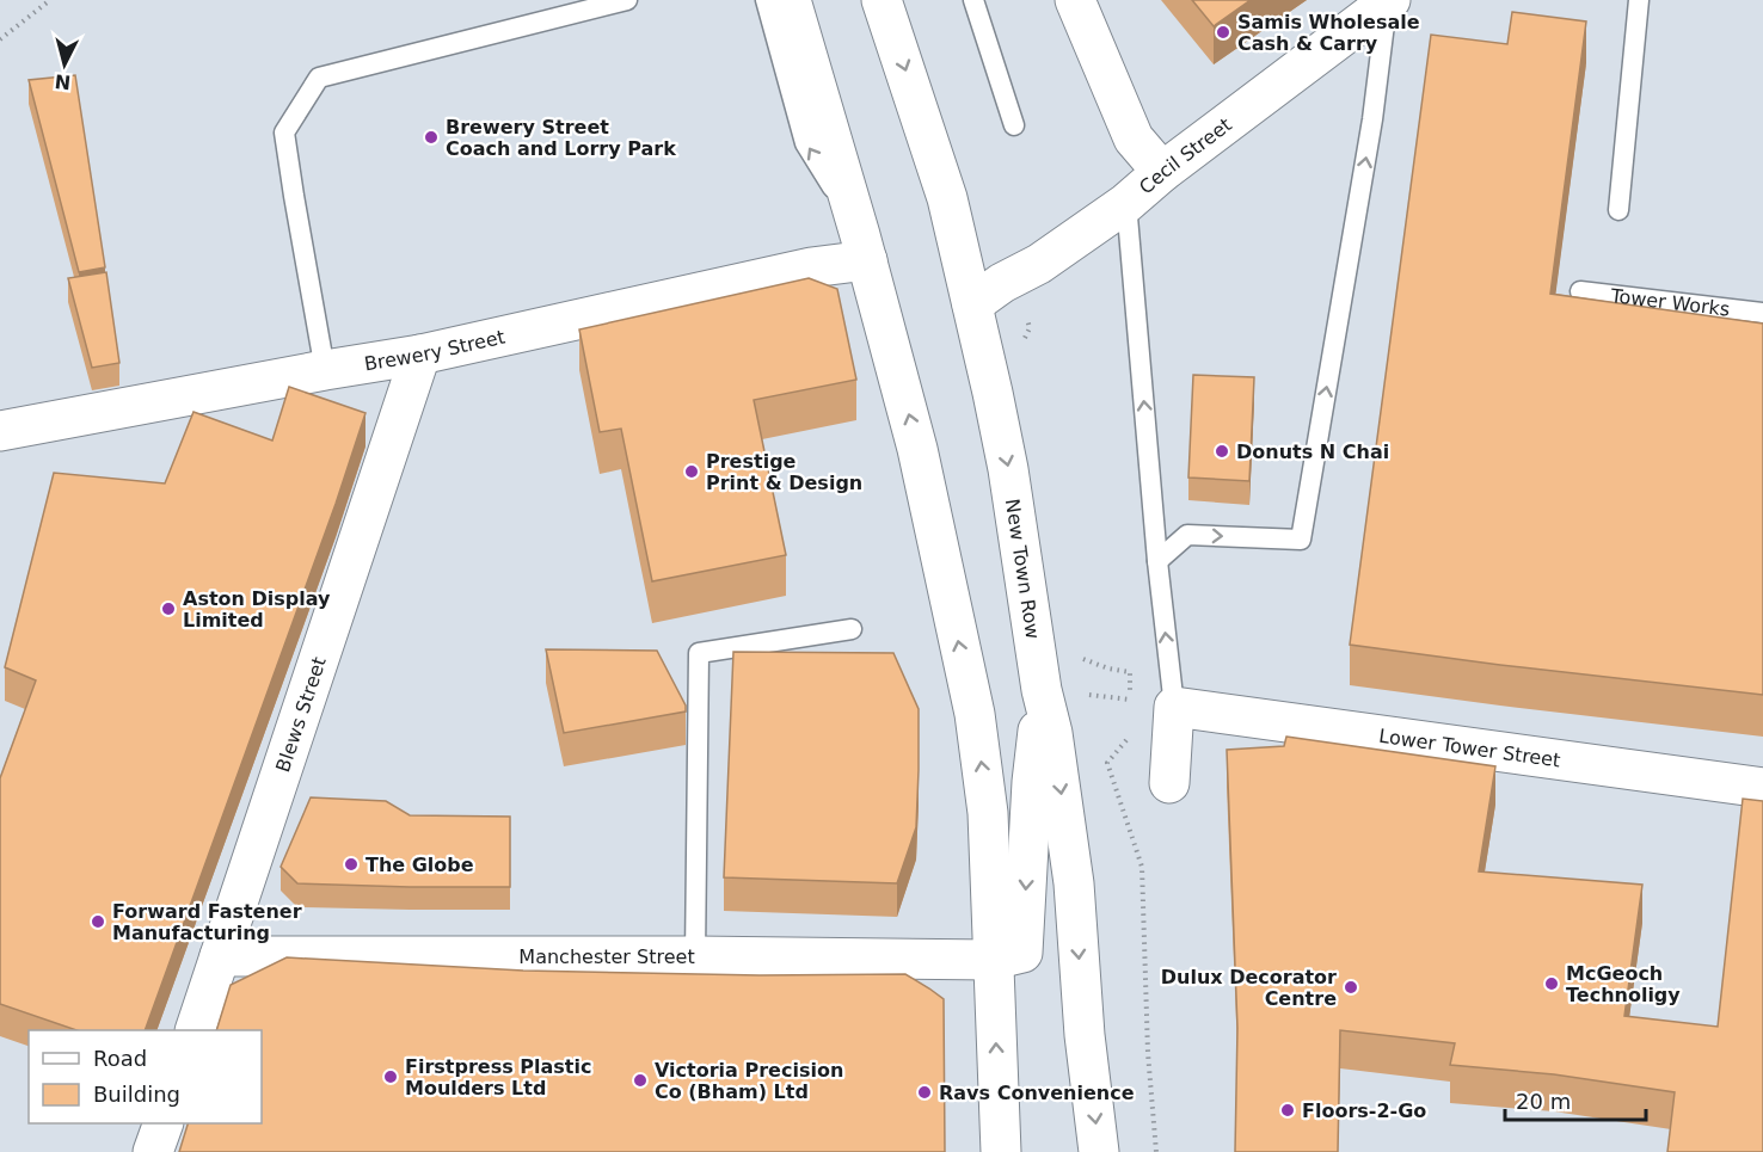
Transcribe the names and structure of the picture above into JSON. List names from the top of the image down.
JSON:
{
  "streets": {
    "street": [
      "Cecil Street",
      "Brewery Street",
      "New Town Row",
      "Blews Street",
      "Lower Tower Street",
      "Manchester Street"
    ],
    "lane": ["Tower Works"]
  },
  "crossings": [
    ["Cecil Street", "New Town Row"],
    ["Brewery Street", "Blews Street"],
    ["Blews Street", "Manchester Street"]
  ],
  "places": [
    "Samis Wholesale Cash & Carry",
    "Brewery Street Coach and Lorry Park",
    "Donuts N Chai",
    "Prestige Print & Design",
    "Aston Display Limited",
    "The Globe",
    "Forward Fastener Manufacturing",
    "McGeoch Technoligy",
    "Dulux Decorator Centre",
    "Firstpress Plastic Moulders Ltd",
    "Victoria Precision Co (Bham) Ltd",
    "Ravs Convenience",
    "Floors-2-Go"
  ],
  "legend": ["Road", "Building"],
  "scale_bar": "20 m",
  "north": "bottom"
}
